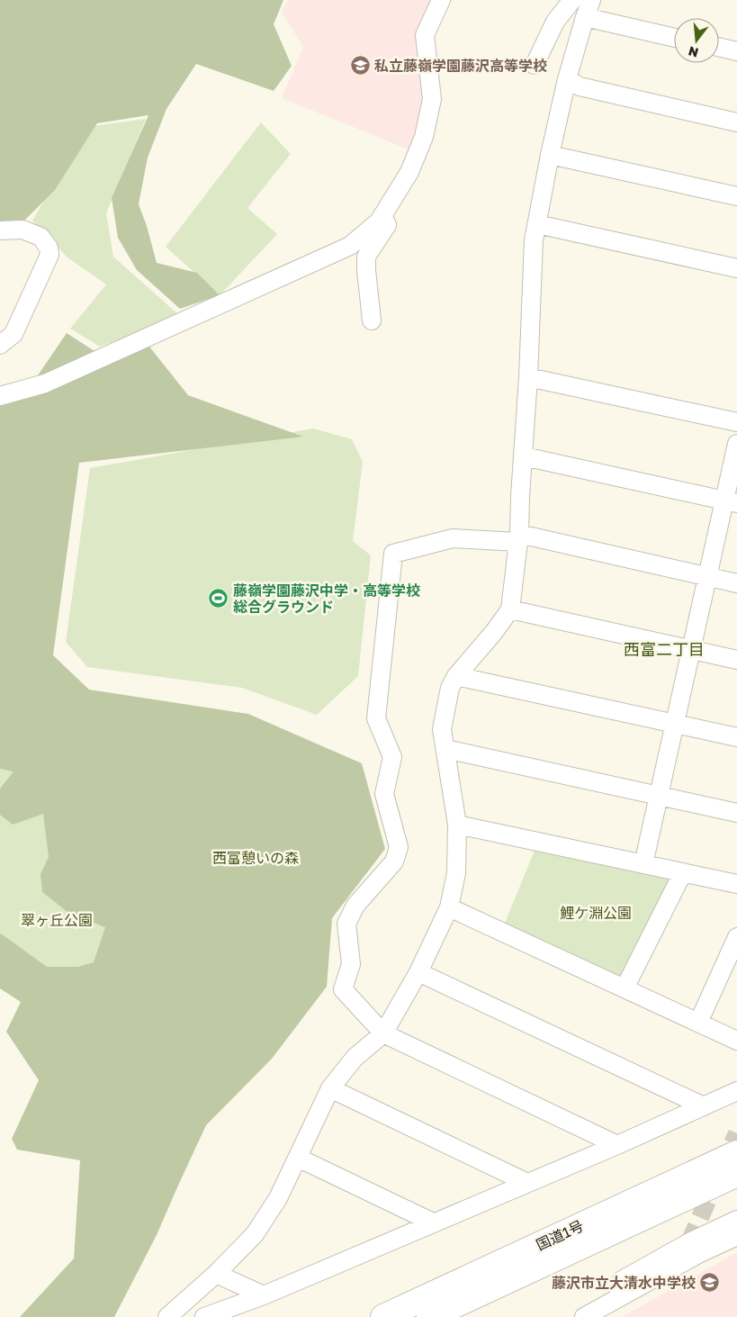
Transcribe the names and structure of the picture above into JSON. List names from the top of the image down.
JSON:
{
  "streets": {
    "highway": ["国道1号"]
  },
  "districts": ["西富二丁目"],
  "parks": ["西富憩いの森", "鯉ケ淵公園", "翠ヶ丘公園"],
  "places": {
    "school or university": ["私立藤嶺学園藤沢高等学校", "藤沢市立大清水中学校"],
    "sports": ["藤嶺学園藤沢中学・高等学校 総合グラウンド"]
  },
  "north": "bottom"
}
